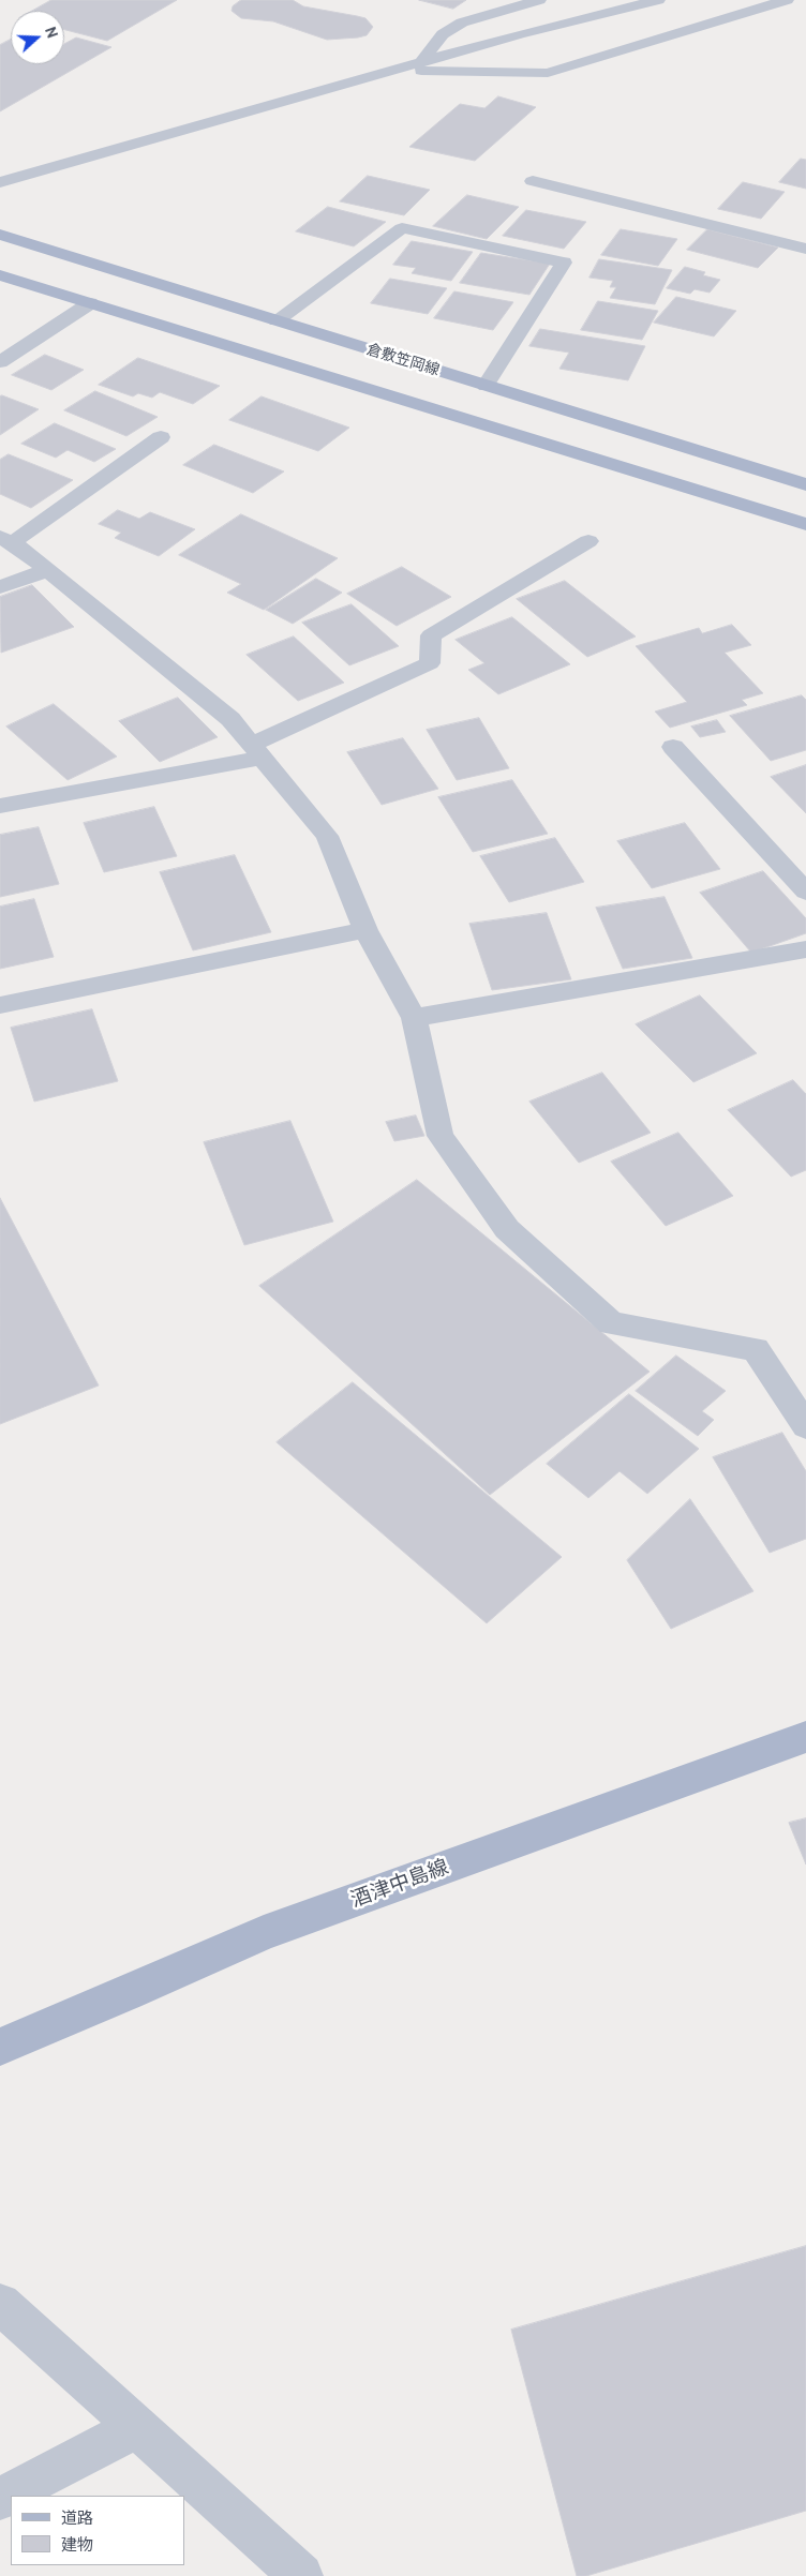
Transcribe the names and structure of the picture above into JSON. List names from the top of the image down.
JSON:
{
  "streets": {
    "main road": ["倉敷笠岡線", "酒津中島線"]
  },
  "legend": ["道路", "建物"],
  "north": "right"
}
